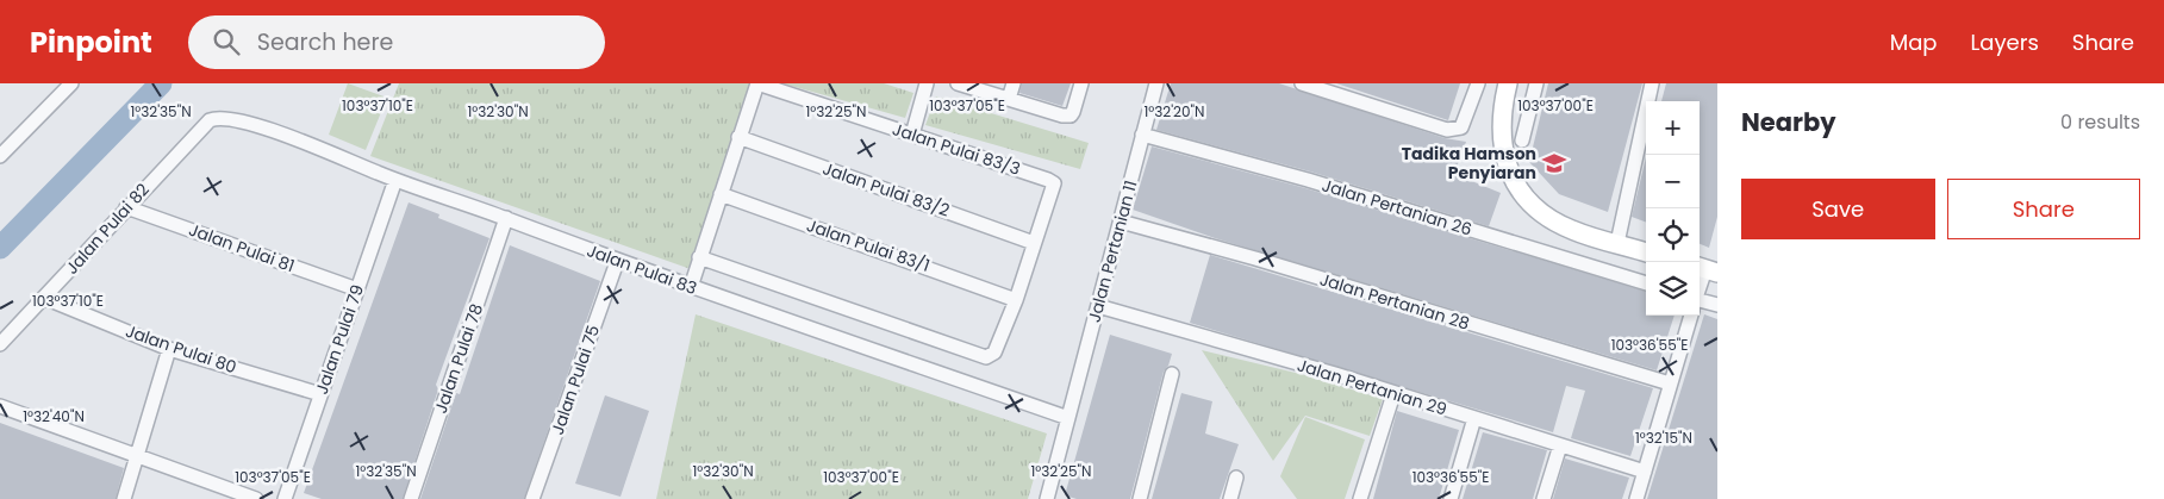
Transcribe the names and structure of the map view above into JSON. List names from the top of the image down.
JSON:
{
  "streets": {
    "street": [
      "Jalan Pulai 83/3",
      "Jalan Pulai 83/2",
      "Jalan Pertanian 26",
      "Jalan Pulai 82",
      "Jalan Pulai 83/1",
      "Jalan Pulai 81",
      "Jalan Pertanian 11",
      "Jalan Pulai 83",
      "Jalan Pertanian 28",
      "Jalan Pulai 79",
      "Jalan Pulai 80",
      "Jalan Pulai 78",
      "Jalan Pulai 75",
      "Jalan Pertanian 29"
    ]
  },
  "crossings": [
    ["Jalan Pulai 83/3", "Jalan Pulai 83/2"],
    ["Jalan Pertanian 26", "Jalan Pertanian 11"],
    ["Jalan Pulai 82", "Jalan Pulai 81"],
    ["Jalan Pulai 82", "Jalan Pulai 83"],
    ["Jalan Pulai 82", "Jalan Pulai 80"],
    ["Jalan Pulai 81", "Jalan Pulai 79"],
    ["Jalan Pertanian 11", "Jalan Pulai 83"],
    ["Jalan Pertanian 11", "Jalan Pertanian 28"],
    ["Jalan Pertanian 11", "Jalan Pertanian 29"],
    ["Jalan Pulai 83", "Jalan Pulai 79"],
    ["Jalan Pulai 83", "Jalan Pulai 78"],
    ["Jalan Pulai 83", "Jalan Pulai 75"],
    ["Jalan Pulai 79", "Jalan Pulai 80"]
  ],
  "places": {
    "school or university": ["Tadika Hamson Penyiaran"]
  },
  "page": {
    "header": "Pinpoint",
    "search": "Search here",
    "nav": ["Map", "Layers", "Share"],
    "heading": ["Nearby", "0 results"],
    "map_buttons": ["+", "−"],
    "buttons": ["Save", "Share"]
  },
  "coordinates": [
    "103°37'10\"E",
    "103°37'05\"E",
    "103°37'00\"E",
    "1°32'35\"N",
    "1°32'30\"N",
    "1°32'25\"N",
    "1°32'20\"N",
    "103°36'55\"E",
    "1°32'40\"N",
    "1°32'15\"N"
  ]
}
